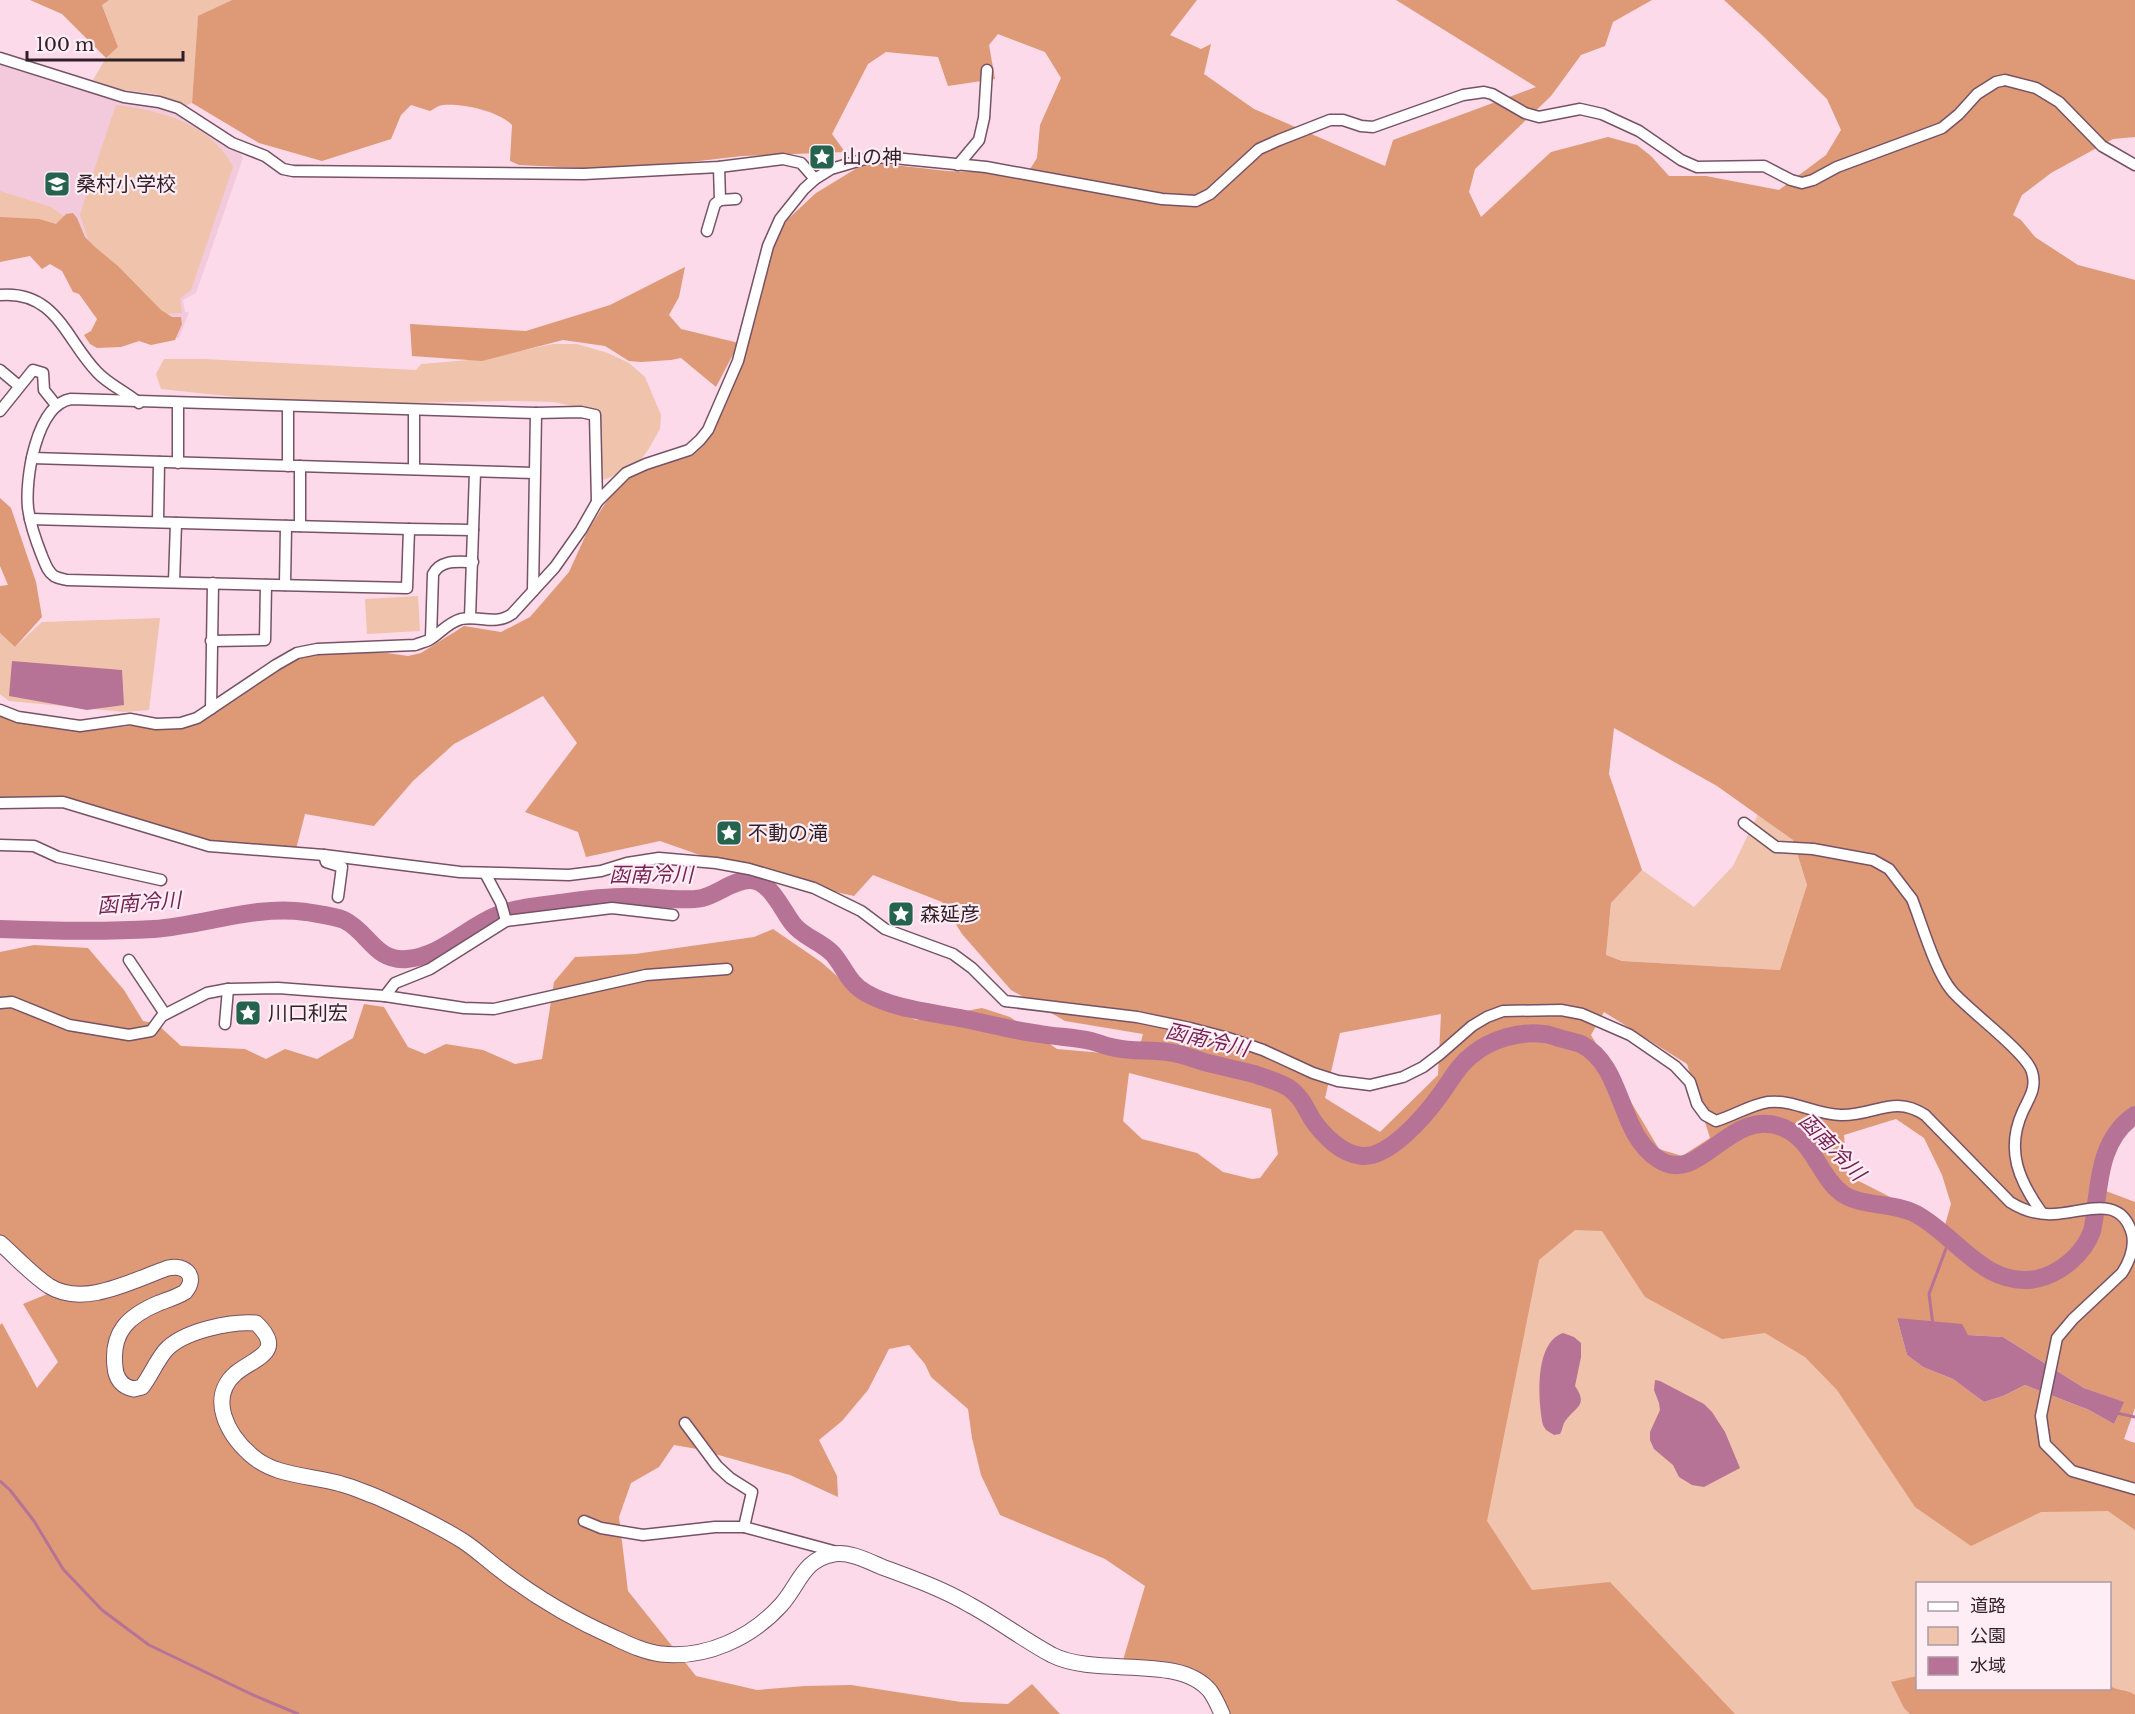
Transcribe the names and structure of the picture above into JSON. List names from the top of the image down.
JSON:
{
  "water": ["函南冷川"],
  "places": {
    "place": [
      "山の神",
      "不動の滝",
      "森延彦",
      "川口利宏"
    ],
    "school or university": ["桑村小学校"]
  },
  "legend": ["道路", "公園", "水域"],
  "scale_bar": "100 m"
}
